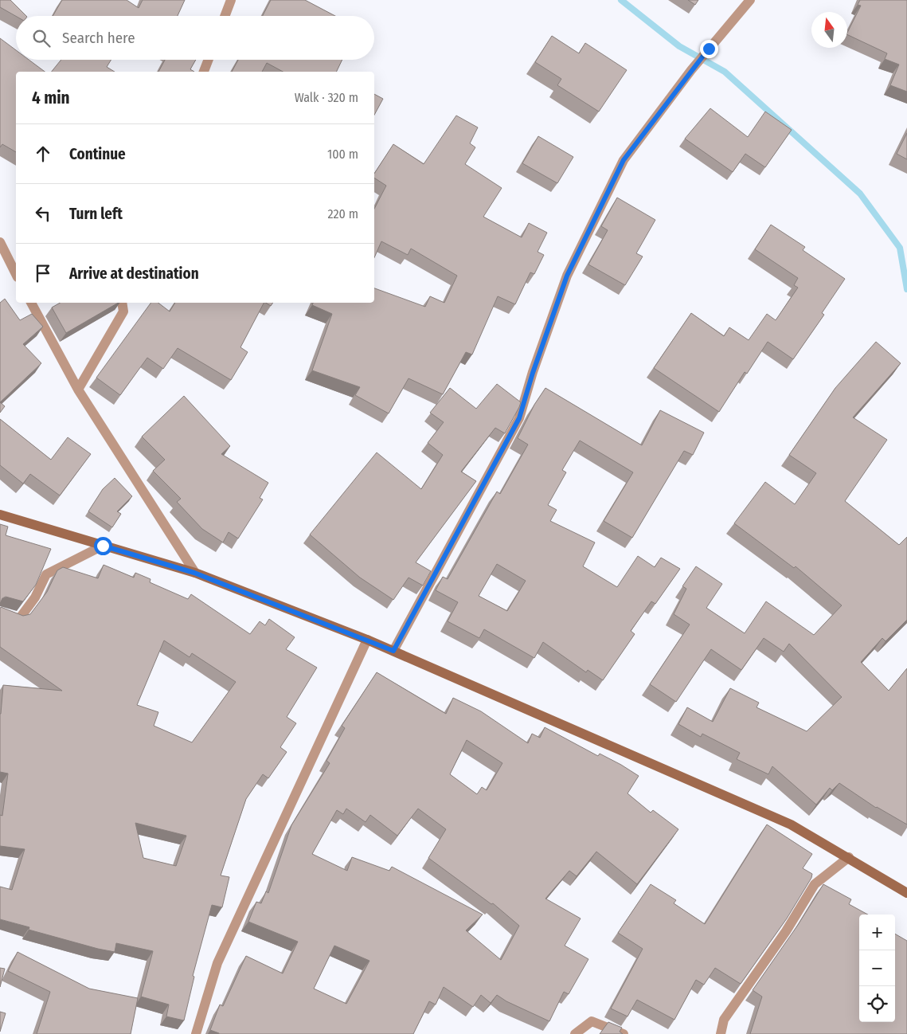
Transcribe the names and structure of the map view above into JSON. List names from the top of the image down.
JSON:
{
  "north": "top",
  "page": {
    "search": "Search here",
    "heading": ["4 min", "Walk · 320 m"],
    "list": [
      ["Continue", "100 m"],
      ["Turn left", "220 m"],
      "Arrive at destination"
    ],
    "map_buttons": ["+", "−"]
  }
}
